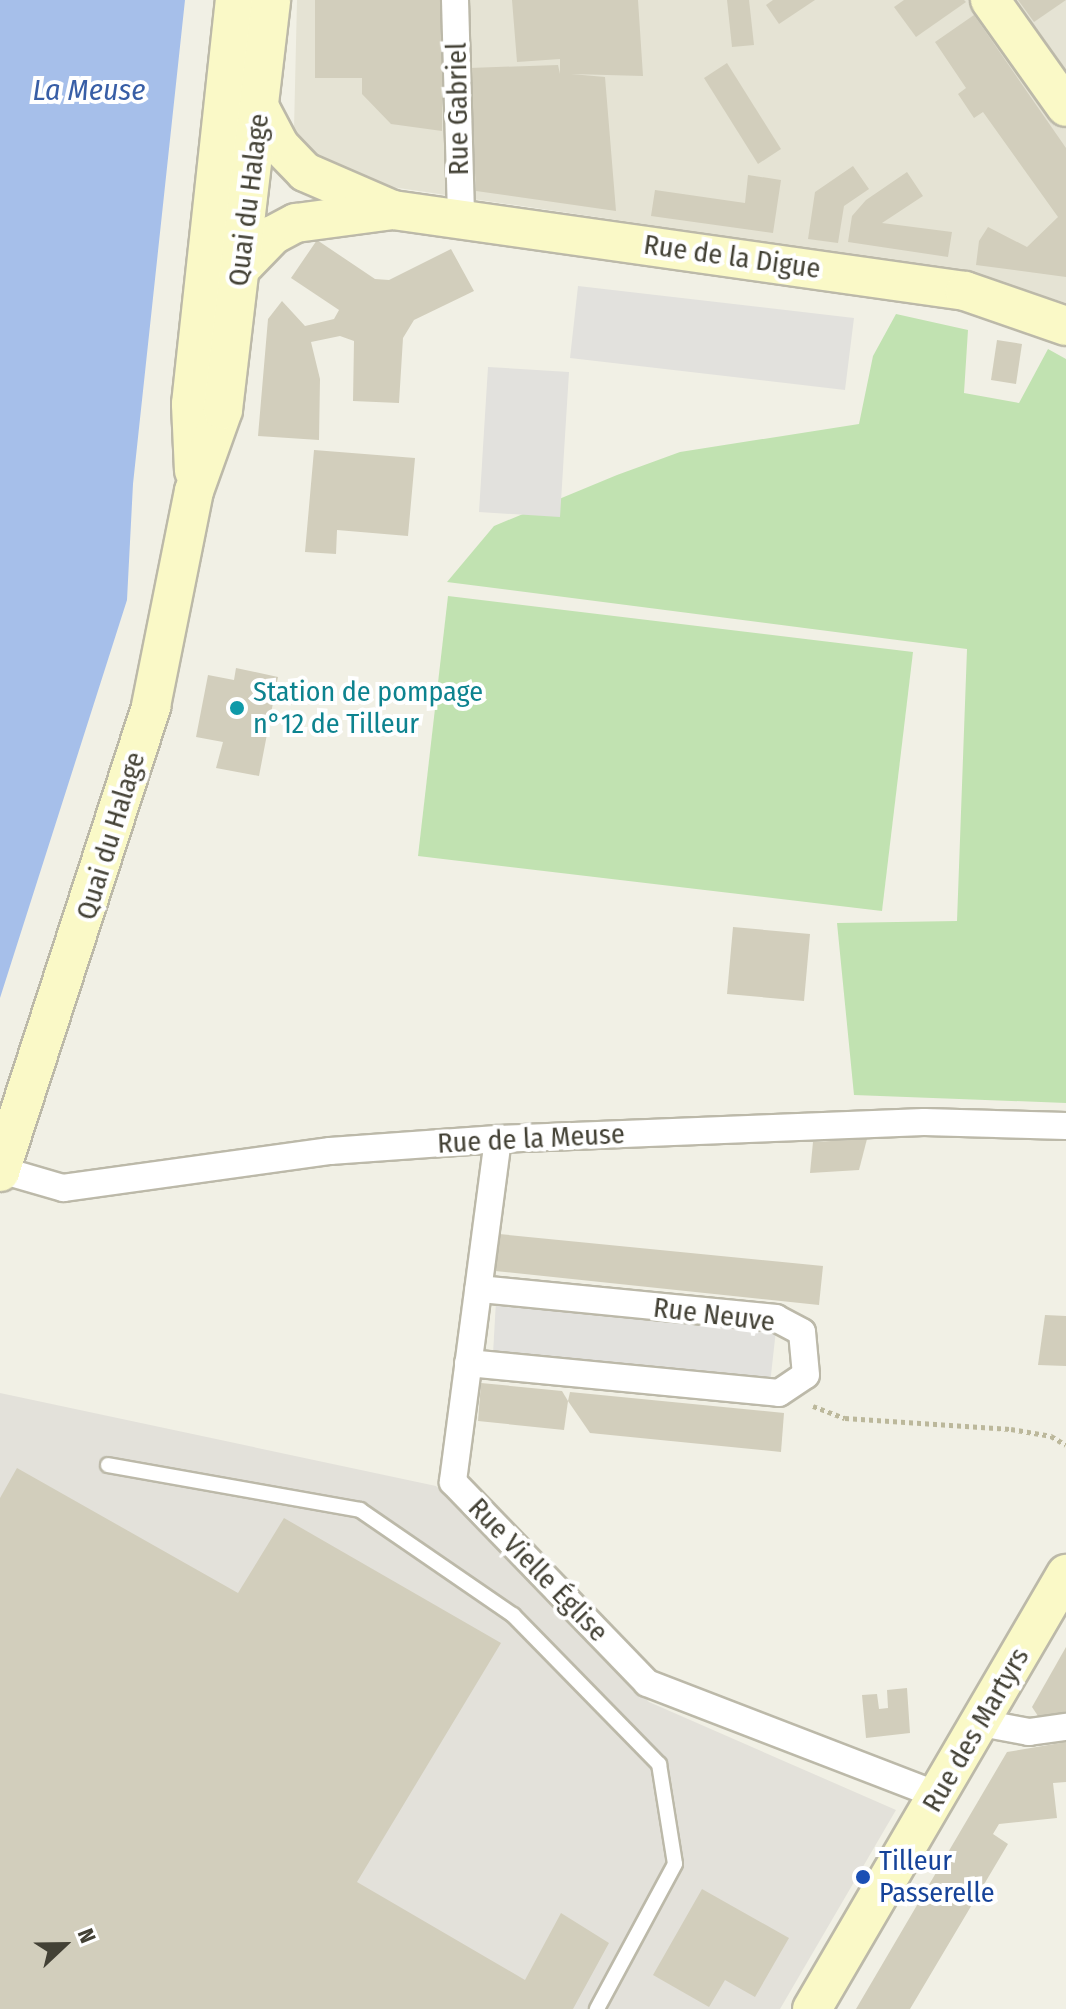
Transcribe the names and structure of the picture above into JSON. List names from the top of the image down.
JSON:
{
  "streets": {
    "main road": ["Quai du Halage", "Rue de la Digue", "Rue des Martyrs"],
    "street": [
      "Rue Gabriel",
      "Rue de la Meuse",
      "Rue Neuve",
      "Rue Vielle Église"
    ]
  },
  "crossings": [
    ["Rue Gabriel", "Rue de la Digue"],
    ["Quai du Halage", "Rue de la Digue"],
    ["Quai du Halage", "Rue de la Meuse"],
    ["Rue de la Meuse", "Rue Vielle Église"],
    ["Rue Neuve", "Rue Vielle Église"],
    ["Rue Vielle Église", "Rue des Martyrs"]
  ],
  "water": ["La Meuse"],
  "places": ["Station de pompage n°12 de Tilleur", "Tilleur Passerelle"],
  "north": "right"
}
